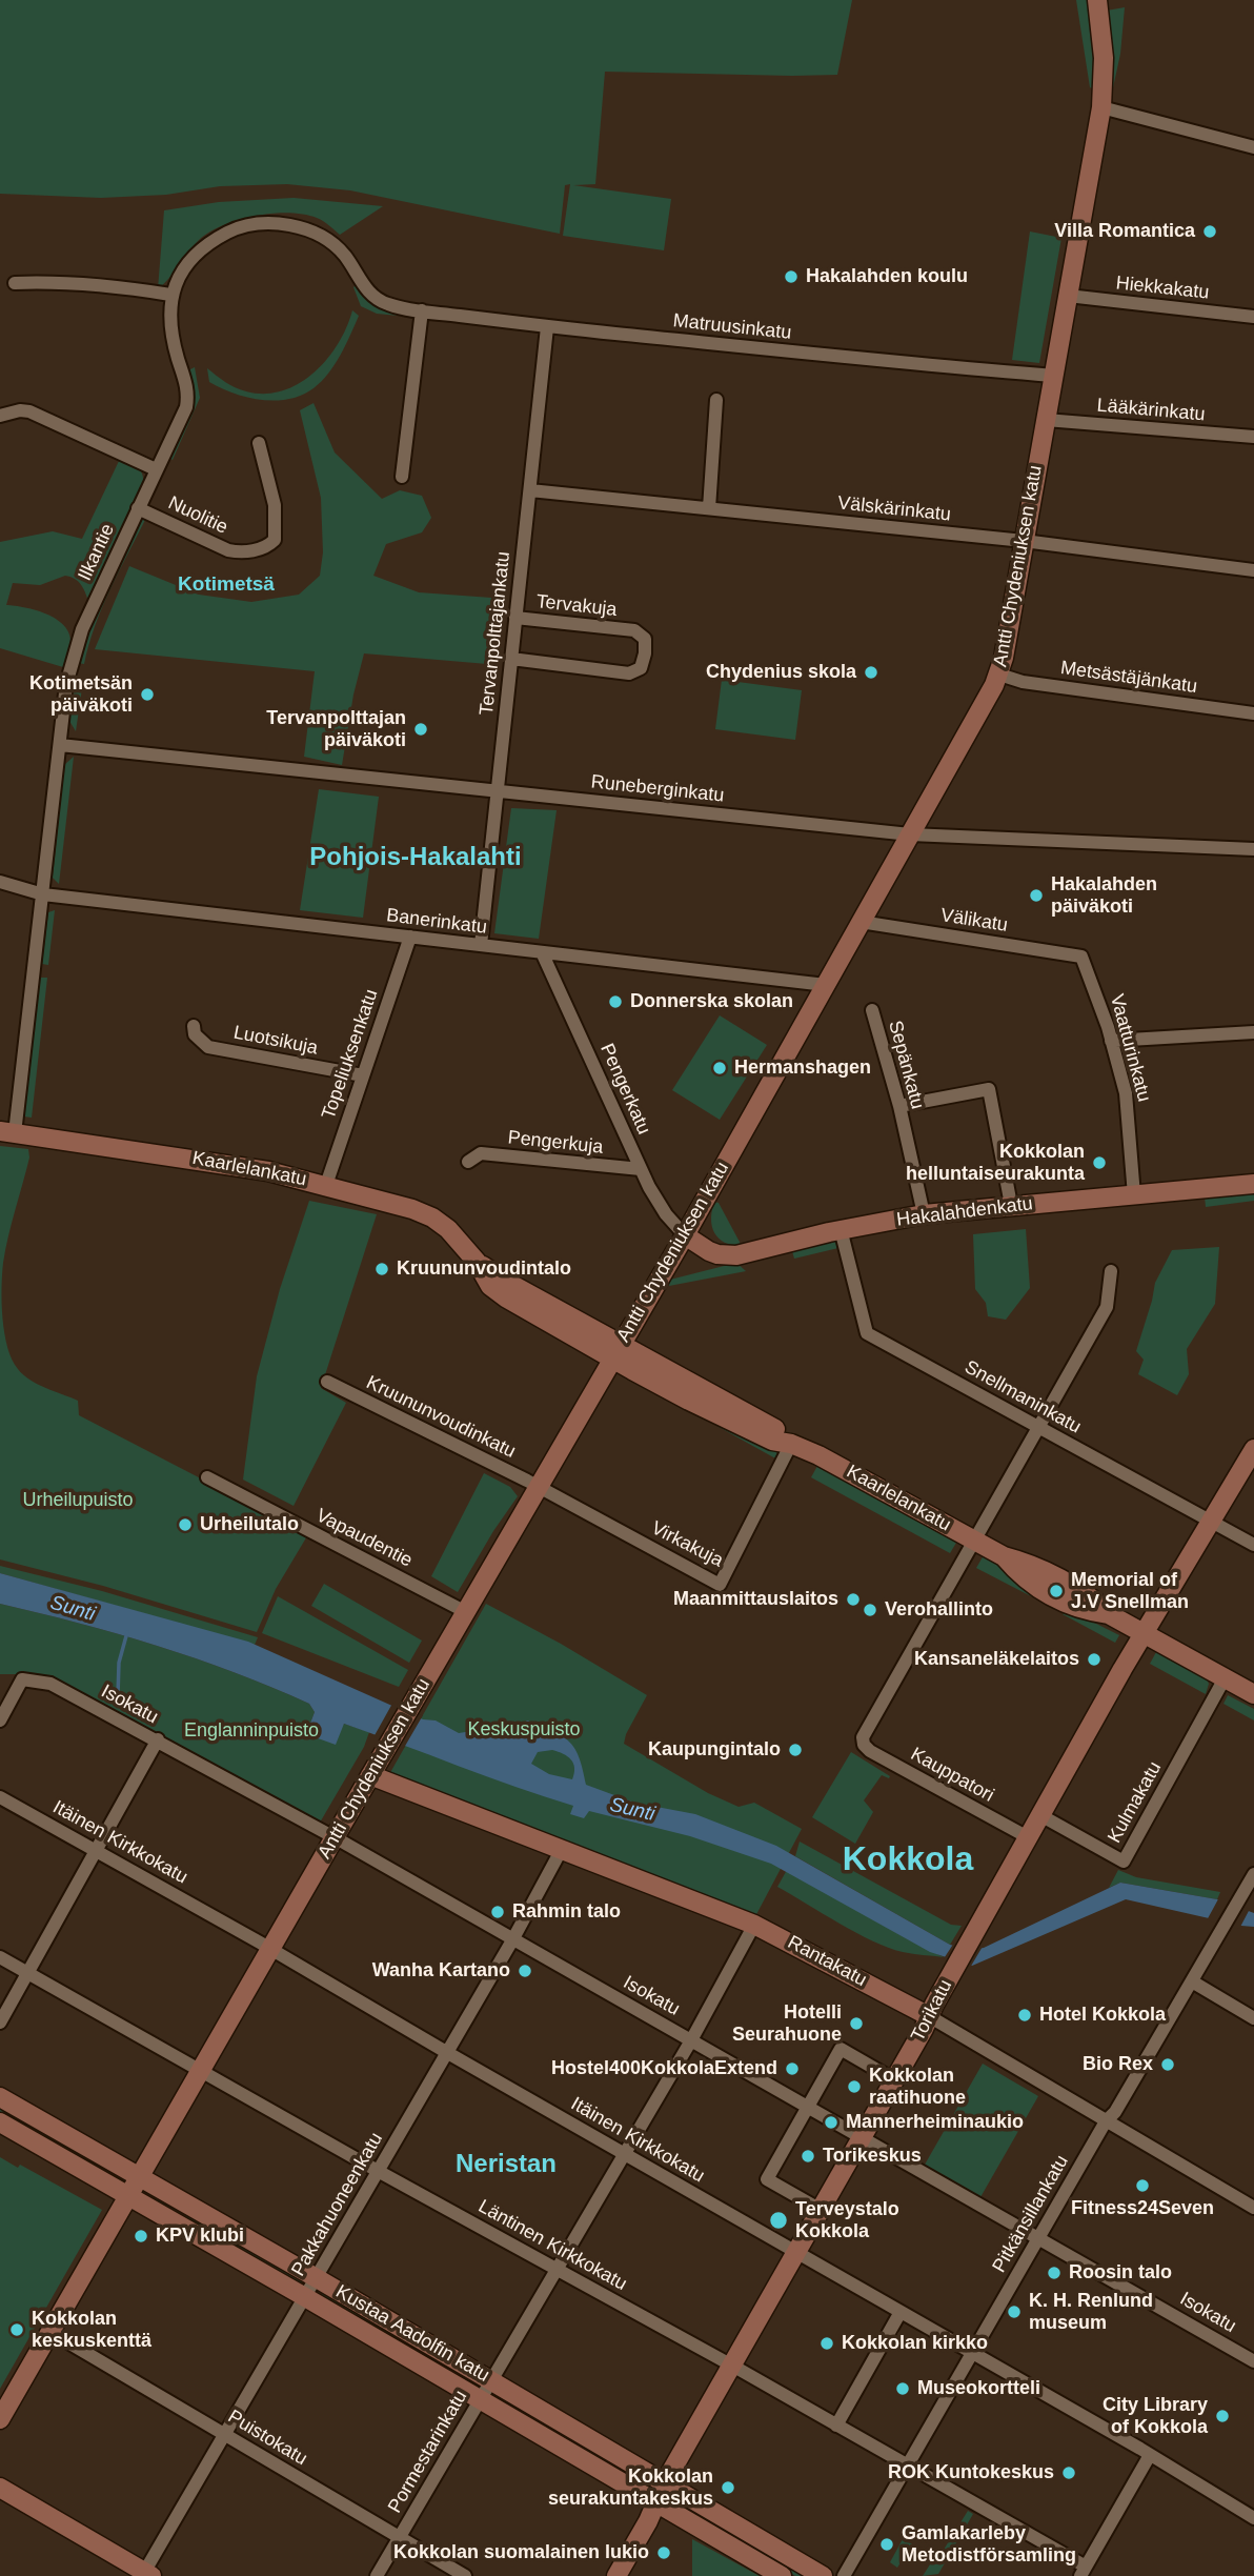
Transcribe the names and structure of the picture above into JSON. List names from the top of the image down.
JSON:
{
  "streets": {
    "main road": [
      "Antti Chydeniuksen katu",
      "Kaarlelankatu",
      "Hakalahdenkatu",
      "Rantakatu",
      "Torikatu",
      "Kustaa Aadolfin katu"
    ],
    "street": [
      "Hiekkakatu",
      "Matruusinkatu",
      "Lääkärinkatu",
      "Välskärinkatu",
      "Nuolitie",
      "Ilkantie",
      "Tervakuja",
      "Tervanpolttajankatu",
      "Metsästäjänkatu",
      "Runeberginkatu",
      "Välikatu",
      "Banerinkatu",
      "Luotsikuja",
      "Vaatturinkatu",
      "Topeliuksenkatu",
      "Sepänkatu",
      "Pengerkatu",
      "Pengerkuja",
      "Snellmaninkatu",
      "Kruununvoudinkatu",
      "Vapaudentie",
      "Virkakuja",
      "Isokatu",
      "Kauppatori",
      "Kulmakatu",
      "Itäinen Kirkkokatu",
      "Pakkahuoneenkatu",
      "Pitkänsillankatu",
      "Läntinen Kirkkokatu",
      "Puistokatu",
      "Pormestarinkatu"
    ]
  },
  "crossings": [
    ["Hiekkakatu", "Antti Chydeniuksen katu"],
    ["Matruusinkatu", "Ilkantie"],
    ["Matruusinkatu", "Antti Chydeniuksen katu"],
    ["Matruusinkatu", "Tervanpolttajankatu"],
    ["Lääkärinkatu", "Antti Chydeniuksen katu"],
    ["Välskärinkatu", "Antti Chydeniuksen katu"],
    ["Välskärinkatu", "Tervanpolttajankatu"],
    ["Nuolitie", "Ilkantie"],
    ["Ilkantie", "Runeberginkatu"],
    ["Ilkantie", "Banerinkatu"],
    ["Ilkantie", "Kaarlelankatu"],
    ["Antti Chydeniuksen katu", "Metsästäjänkatu"],
    ["Antti Chydeniuksen katu", "Runeberginkatu"],
    ["Antti Chydeniuksen katu", "Välikatu"],
    ["Antti Chydeniuksen katu", "Banerinkatu"],
    ["Antti Chydeniuksen katu", "Pengerkatu"],
    ["Antti Chydeniuksen katu", "Kaarlelankatu"],
    ["Antti Chydeniuksen katu", "Hakalahdenkatu"],
    ["Antti Chydeniuksen katu", "Kruununvoudinkatu"],
    ["Antti Chydeniuksen katu", "Vapaudentie"],
    ["Antti Chydeniuksen katu", "Virkakuja"],
    ["Antti Chydeniuksen katu", "Isokatu"],
    ["Antti Chydeniuksen katu", "Itäinen Kirkkokatu"],
    ["Antti Chydeniuksen katu", "Rantakatu"],
    ["Antti Chydeniuksen katu", "Läntinen Kirkkokatu"],
    ["Antti Chydeniuksen katu", "Kustaa Aadolfin katu"],
    ["Antti Chydeniuksen katu", "Puistokatu"],
    ["Tervakuja", "Tervanpolttajankatu"],
    ["Tervanpolttajankatu", "Runeberginkatu"],
    ["Tervanpolttajankatu", "Banerinkatu"],
    ["Välikatu", "Vaatturinkatu"],
    ["Banerinkatu", "Topeliuksenkatu"],
    ["Banerinkatu", "Pengerkatu"],
    ["Luotsikuja", "Topeliuksenkatu"],
    ["Vaatturinkatu", "Hakalahdenkatu"],
    ["Topeliuksenkatu", "Kaarlelankatu"],
    ["Sepänkatu", "Hakalahdenkatu"],
    ["Pengerkatu", "Pengerkuja"],
    ["Pengerkatu", "Hakalahdenkatu"],
    ["Kaarlelankatu", "Virkakuja"],
    ["Kaarlelankatu", "Kauppatori"],
    ["Kaarlelankatu", "Kulmakatu"],
    ["Kaarlelankatu", "Torikatu"],
    ["Hakalahdenkatu", "Snellmaninkatu"],
    ["Snellmaninkatu", "Torikatu"],
    ["Kruununvoudinkatu", "Virkakuja"],
    ["Isokatu", "Torikatu"],
    ["Isokatu", "Pakkahuoneenkatu"],
    ["Isokatu", "Pitkänsillankatu"],
    ["Isokatu", "Pormestarinkatu"],
    ["Kauppatori", "Torikatu"],
    ["Kulmakatu", "Torikatu"],
    ["Itäinen Kirkkokatu", "Torikatu"],
    ["Itäinen Kirkkokatu", "Pakkahuoneenkatu"],
    ["Itäinen Kirkkokatu", "Pitkänsillankatu"],
    ["Itäinen Kirkkokatu", "Pormestarinkatu"],
    ["Rantakatu", "Torikatu"],
    ["Rantakatu", "Pakkahuoneenkatu"],
    ["Rantakatu", "Pitkänsillankatu"],
    ["Rantakatu", "Pormestarinkatu"],
    ["Torikatu", "Läntinen Kirkkokatu"],
    ["Torikatu", "Kustaa Aadolfin katu"],
    ["Pakkahuoneenkatu", "Läntinen Kirkkokatu"],
    ["Pakkahuoneenkatu", "Kustaa Aadolfin katu"],
    ["Pakkahuoneenkatu", "Puistokatu"],
    ["Pitkänsillankatu", "Läntinen Kirkkokatu"],
    ["Läntinen Kirkkokatu", "Pormestarinkatu"],
    ["Kustaa Aadolfin katu", "Pormestarinkatu"],
    ["Puistokatu", "Pormestarinkatu"]
  ],
  "districts": [
    "Kotimetsä",
    "Pohjois-Hakalahti",
    "Kokkola",
    "Neristan"
  ],
  "water": ["Sunti"],
  "parks": ["Urheilupuisto", "Keskuspuisto", "Englanninpuisto"],
  "places": [
    "Villa Romantica",
    "Hakalahden koulu",
    "Chydenius skola",
    "Kotimetsän päiväkoti",
    "Tervanpolttajan päiväkoti",
    "Hakalahden päiväkoti",
    "Donnerska skolan",
    "Hermanshagen",
    "Kokkolan helluntaiseurakunta",
    "Kruununvoudintalo",
    "Urheilutalo",
    "Memorial of J.V Snellman",
    "Maanmittauslaitos",
    "Verohallinto",
    "Kansaneläkelaitos",
    "Kaupungintalo",
    "Rahmin talo",
    "Wanha Kartano",
    "Hotel Kokkola",
    "Hotelli Seurahuone",
    "Bio Rex",
    "Hostel400KokkolaExtend",
    "Kokkolan raatihuone",
    "Mannerheiminaukio",
    "Torikeskus",
    "Fitness24Seven",
    "Terveystalo Kokkola",
    "KPV klubi",
    "Roosin talo",
    "K. H. Renlund museum",
    "Kokkolan keskuskenttä",
    "Kokkolan kirkko",
    "Museokortteli",
    "City Library of Kokkola",
    "ROK Kuntokeskus",
    "Kokkolan seurakuntakeskus",
    "Gamlakarleby Metodistförsamling",
    "Kokkolan suomalainen lukio"
  ]
}
